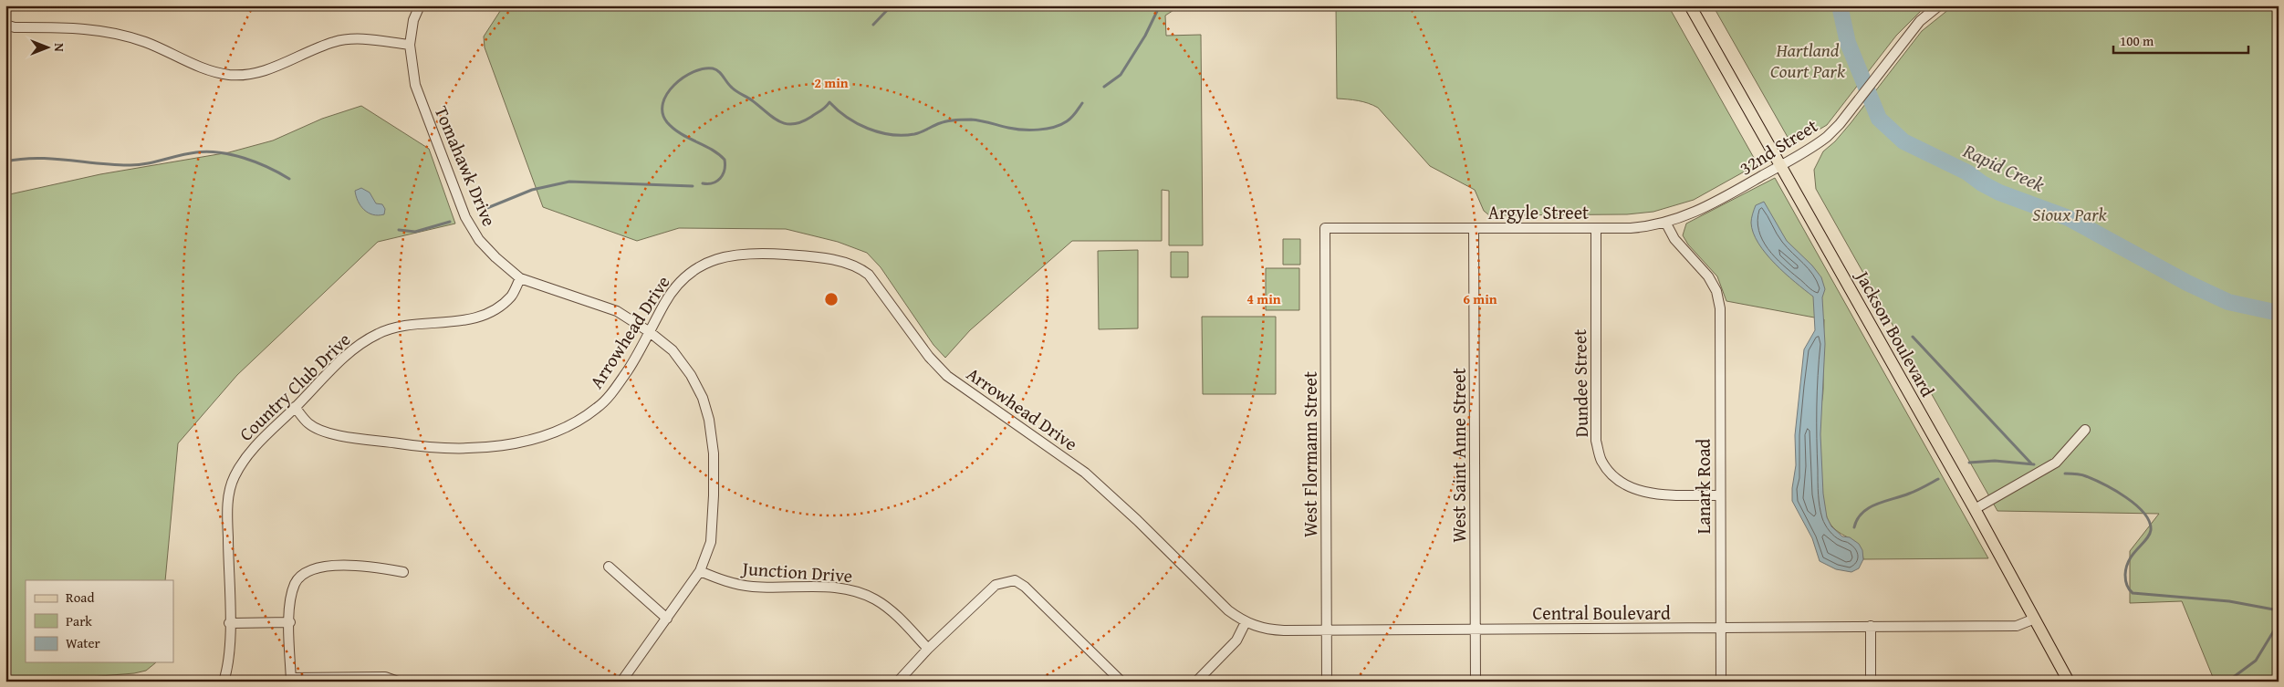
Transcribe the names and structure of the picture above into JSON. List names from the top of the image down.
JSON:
{
  "streets": {
    "main road": ["Jackson Boulevard"],
    "street": [
      "32nd Street",
      "Tomahawk Drive",
      "Argyle Street",
      "Arrowhead Drive",
      "Dundee Street",
      "Country Club Drive",
      "West Flormann Street",
      "West Saint Anne Street",
      "Lanark Road",
      "Junction Drive",
      "Central Boulevard"
    ]
  },
  "crossings": [
    ["32nd Street", "Argyle Street"],
    ["32nd Street", "Jackson Boulevard"],
    ["32nd Street", "Lanark Road"],
    ["Tomahawk Drive", "Arrowhead Drive"],
    ["Tomahawk Drive", "Country Club Drive"],
    ["Tomahawk Drive", "Junction Drive"],
    ["Argyle Street", "Dundee Street"],
    ["Argyle Street", "West Flormann Street"],
    ["Argyle Street", "West Saint Anne Street"],
    ["Argyle Street", "Lanark Road"],
    ["Arrowhead Drive", "Country Club Drive"],
    ["Arrowhead Drive", "Central Boulevard"],
    ["Jackson Boulevard", "Central Boulevard"],
    ["Dundee Street", "Lanark Road"],
    ["West Flormann Street", "Central Boulevard"],
    ["West Saint Anne Street", "Central Boulevard"],
    ["Lanark Road", "Central Boulevard"]
  ],
  "water": ["Rapid Creek"],
  "parks": ["Hartland Court Park", "Sioux Park"],
  "legend": ["Road", "Park", "Water"],
  "scale_bar": "100 m",
  "north": "right",
  "rings": ["2 min", "4 min", "6 min"]
}
